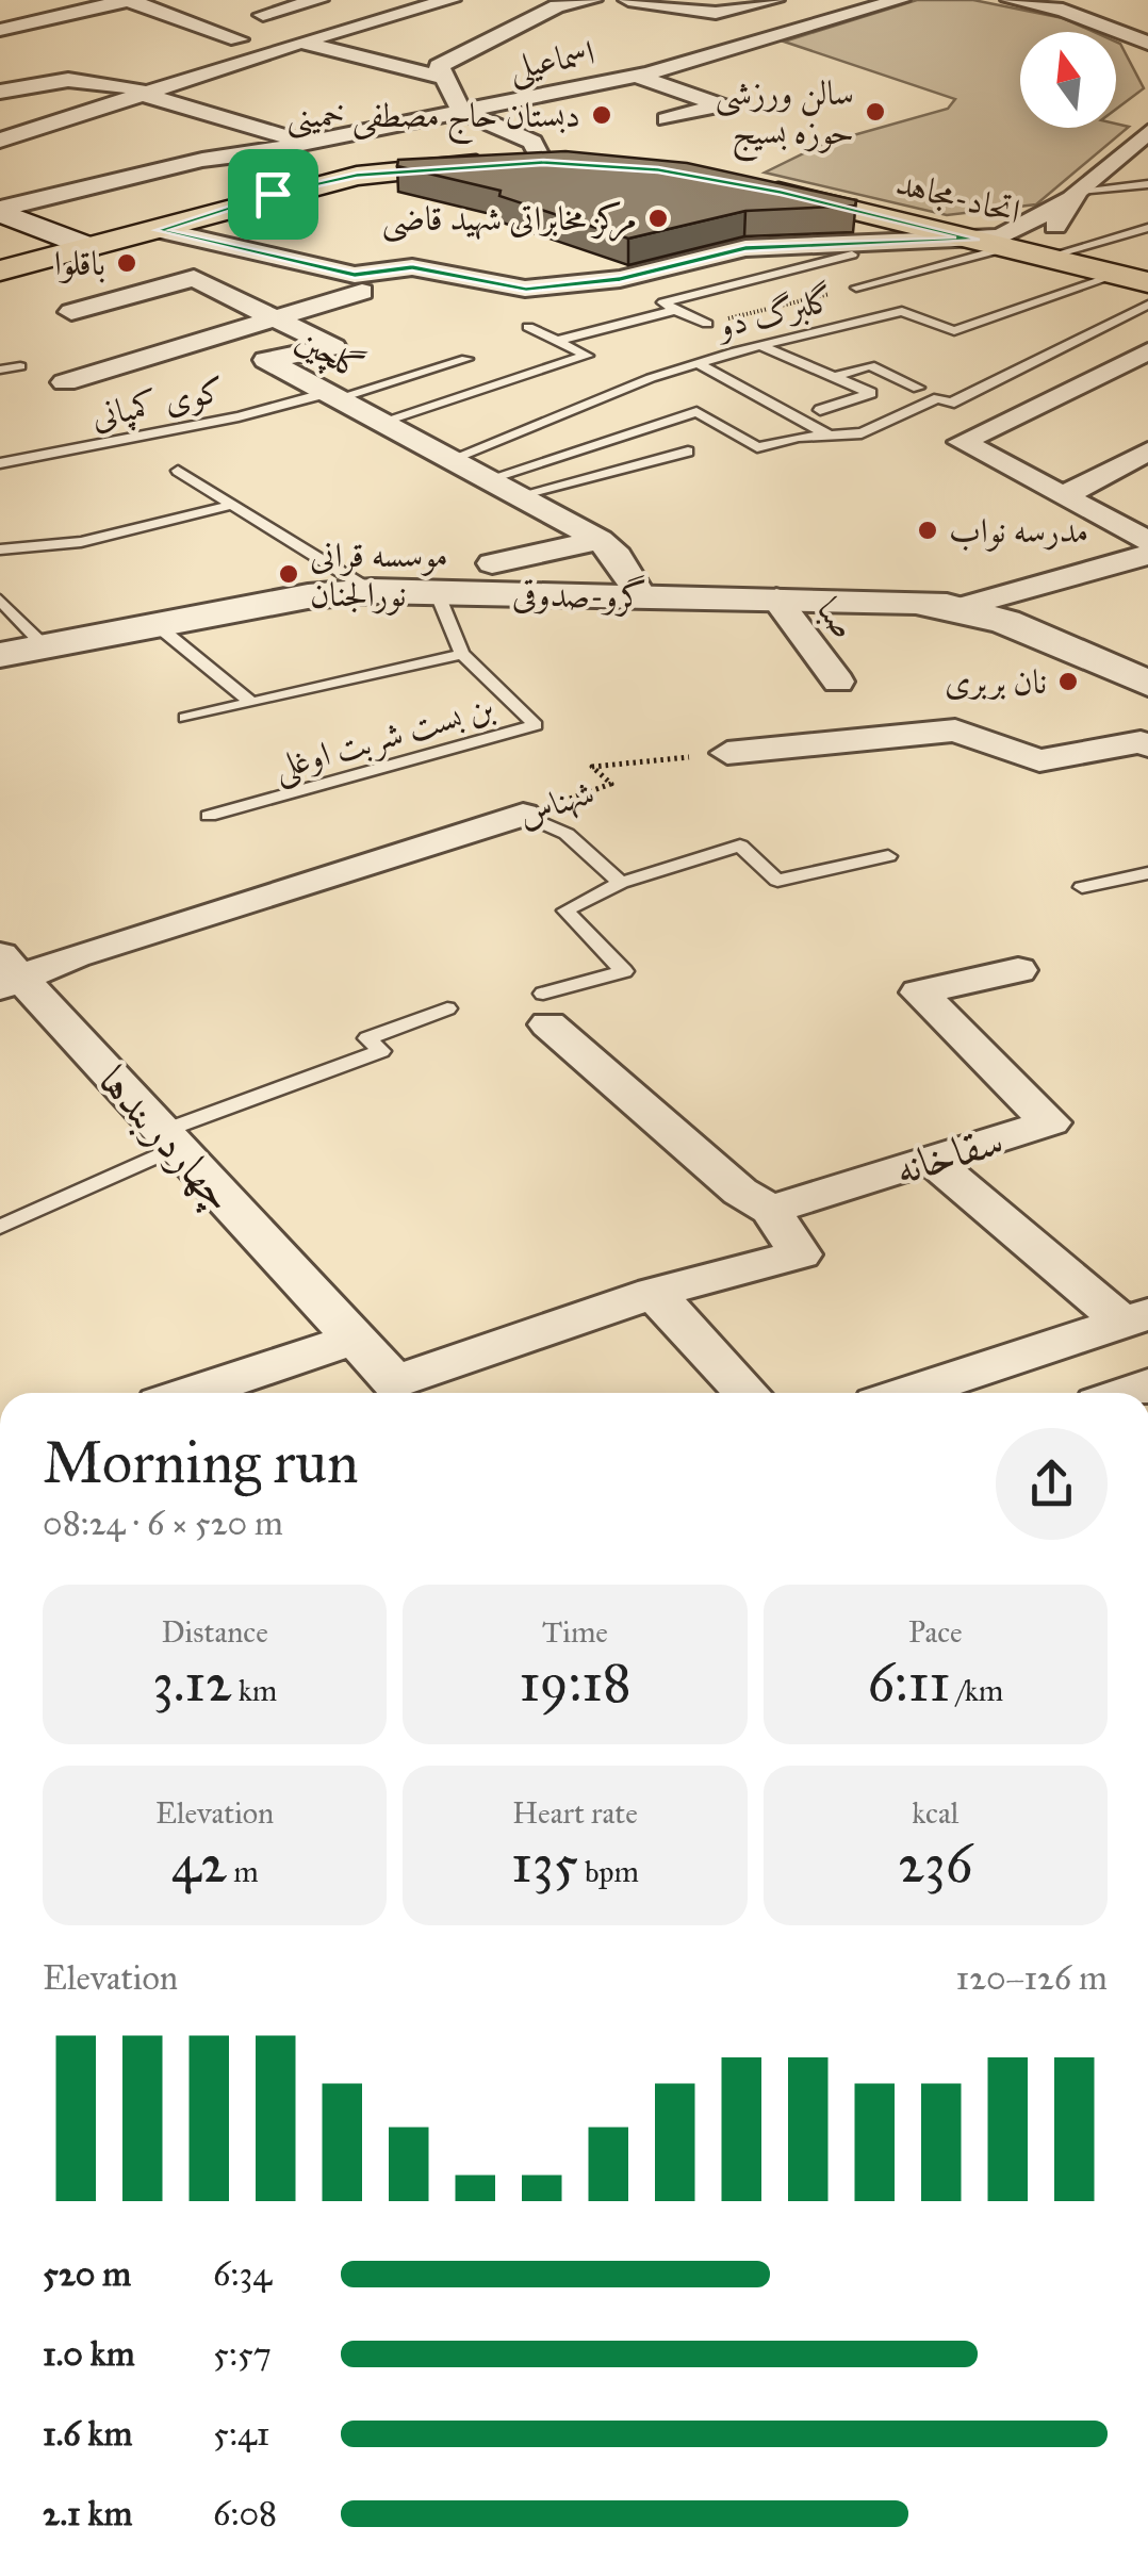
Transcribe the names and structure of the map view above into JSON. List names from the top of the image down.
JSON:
{
  "streets": {
    "main road": ["اتحاد-مجاهد"],
    "street": [
      "اسماعیلی",
      "گلچین",
      "گرو-صدوقی",
      "صبا",
      "شهناس",
      "چهاردربندها",
      "سقاخانه"
    ],
    "lane": ["گلبرگ دو", "کوی کمپانی", "بن بست شربت اوغلی"]
  },
  "crossings": [
    ["اتحاد-مجاهد", "گلبرگ دو"],
    ["گلبرگ دو", "گلچین"],
    ["گلچین", "کوی کمپانی"],
    ["گلچین", "گرو-صدوقی"],
    ["گرو-صدوقی", "صبا"],
    ["گرو-صدوقی", "بن بست شربت اوغلی"],
    ["شهناس", "چهاردربندها"]
  ],
  "places": [
    "سالن ورزشی حوزه بسیج",
    "دبستان حاج مصطفی خمینی",
    "مرکز مخابراتی شهید قاضی",
    "باقلوا",
    "مدرسه نواب",
    "موسسه قرانی نورالجنان",
    "نان بربری"
  ],
  "north": "top",
  "page": {
    "heading": ["Morning run", "08:24 · 6 × 520 m"],
    "stats": [
      ["Distance", "3.12 km"],
      ["Time", "19:18"],
      ["Pace", "6:11 /km"],
      ["Elevation", "42 m"],
      ["Heart rate", "135 bpm"],
      ["kcal", "236"]
    ],
    "chart": ["Elevation", "120–126 m"],
    "list": [
      {
        "name": "520 m",
        "note": "6:34"
      },
      {
        "name": "1.0 km",
        "note": "5:57"
      },
      {
        "name": "1.6 km",
        "note": "5:41"
      },
      {
        "name": "2.1 km",
        "note": "6:08"
      }
    ]
  }
}
